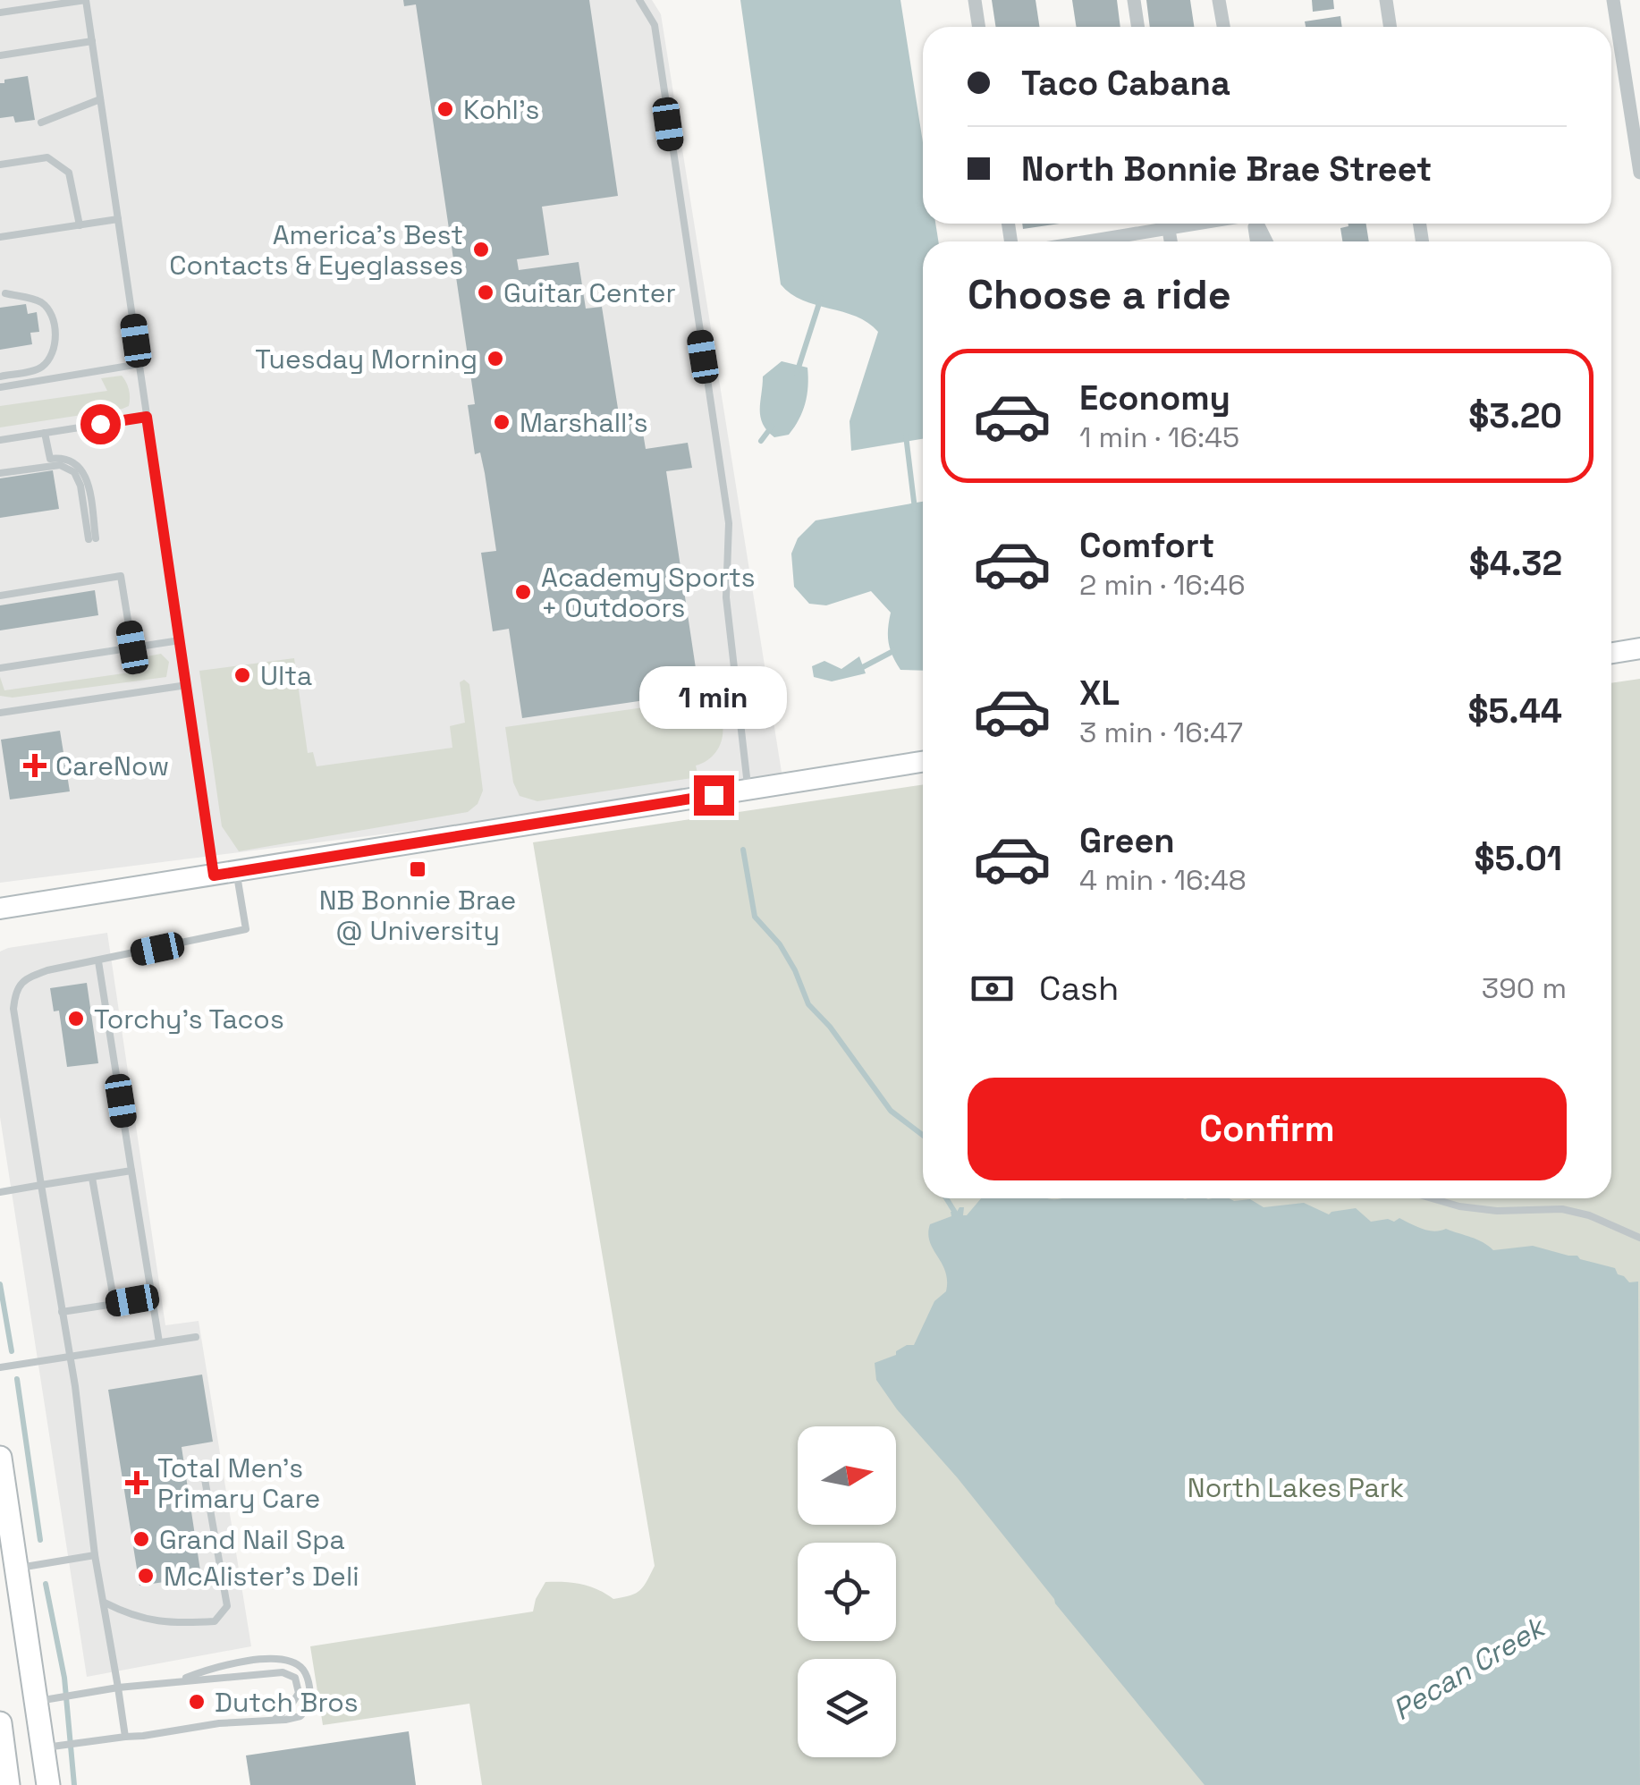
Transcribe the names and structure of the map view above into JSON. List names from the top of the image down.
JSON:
{
  "water": ["Pecan Creek"],
  "parks": ["North Lakes Park"],
  "places": {
    "other": [
      "Kohl's",
      "America's Best Contacts & Eyeglasses",
      "Guitar Center",
      "Tuesday Morning",
      "Marshall's",
      "Academy Sports + Outdoors",
      "Ulta",
      "Torchy's Tacos",
      "Grand Nail Spa",
      "McAlister's Deli",
      "Dutch Bros"
    ],
    "health": ["CareNow", "Total Men's Primary Care"],
    "transit": ["NB Bonnie Brae @ University"]
  },
  "north": "right",
  "page": {
    "banner": ["Taco Cabana", "North Bonnie Brae Street"],
    "heading": "Choose a ride",
    "list": [
      {
        "name": "Economy",
        "note": "1 min · 16:45",
        "value": "$3.20"
      },
      {
        "name": "Comfort",
        "note": "2 min · 16:46",
        "value": "$4.32"
      },
      {
        "name": "XL",
        "note": "3 min · 16:47",
        "value": "$5.44"
      },
      {
        "name": "Green",
        "note": "4 min · 16:48",
        "value": "$5.01"
      }
    ],
    "bubble": "1 min",
    "pay": ["Cash", "390 m"],
    "buttons": "Confirm"
  }
}
